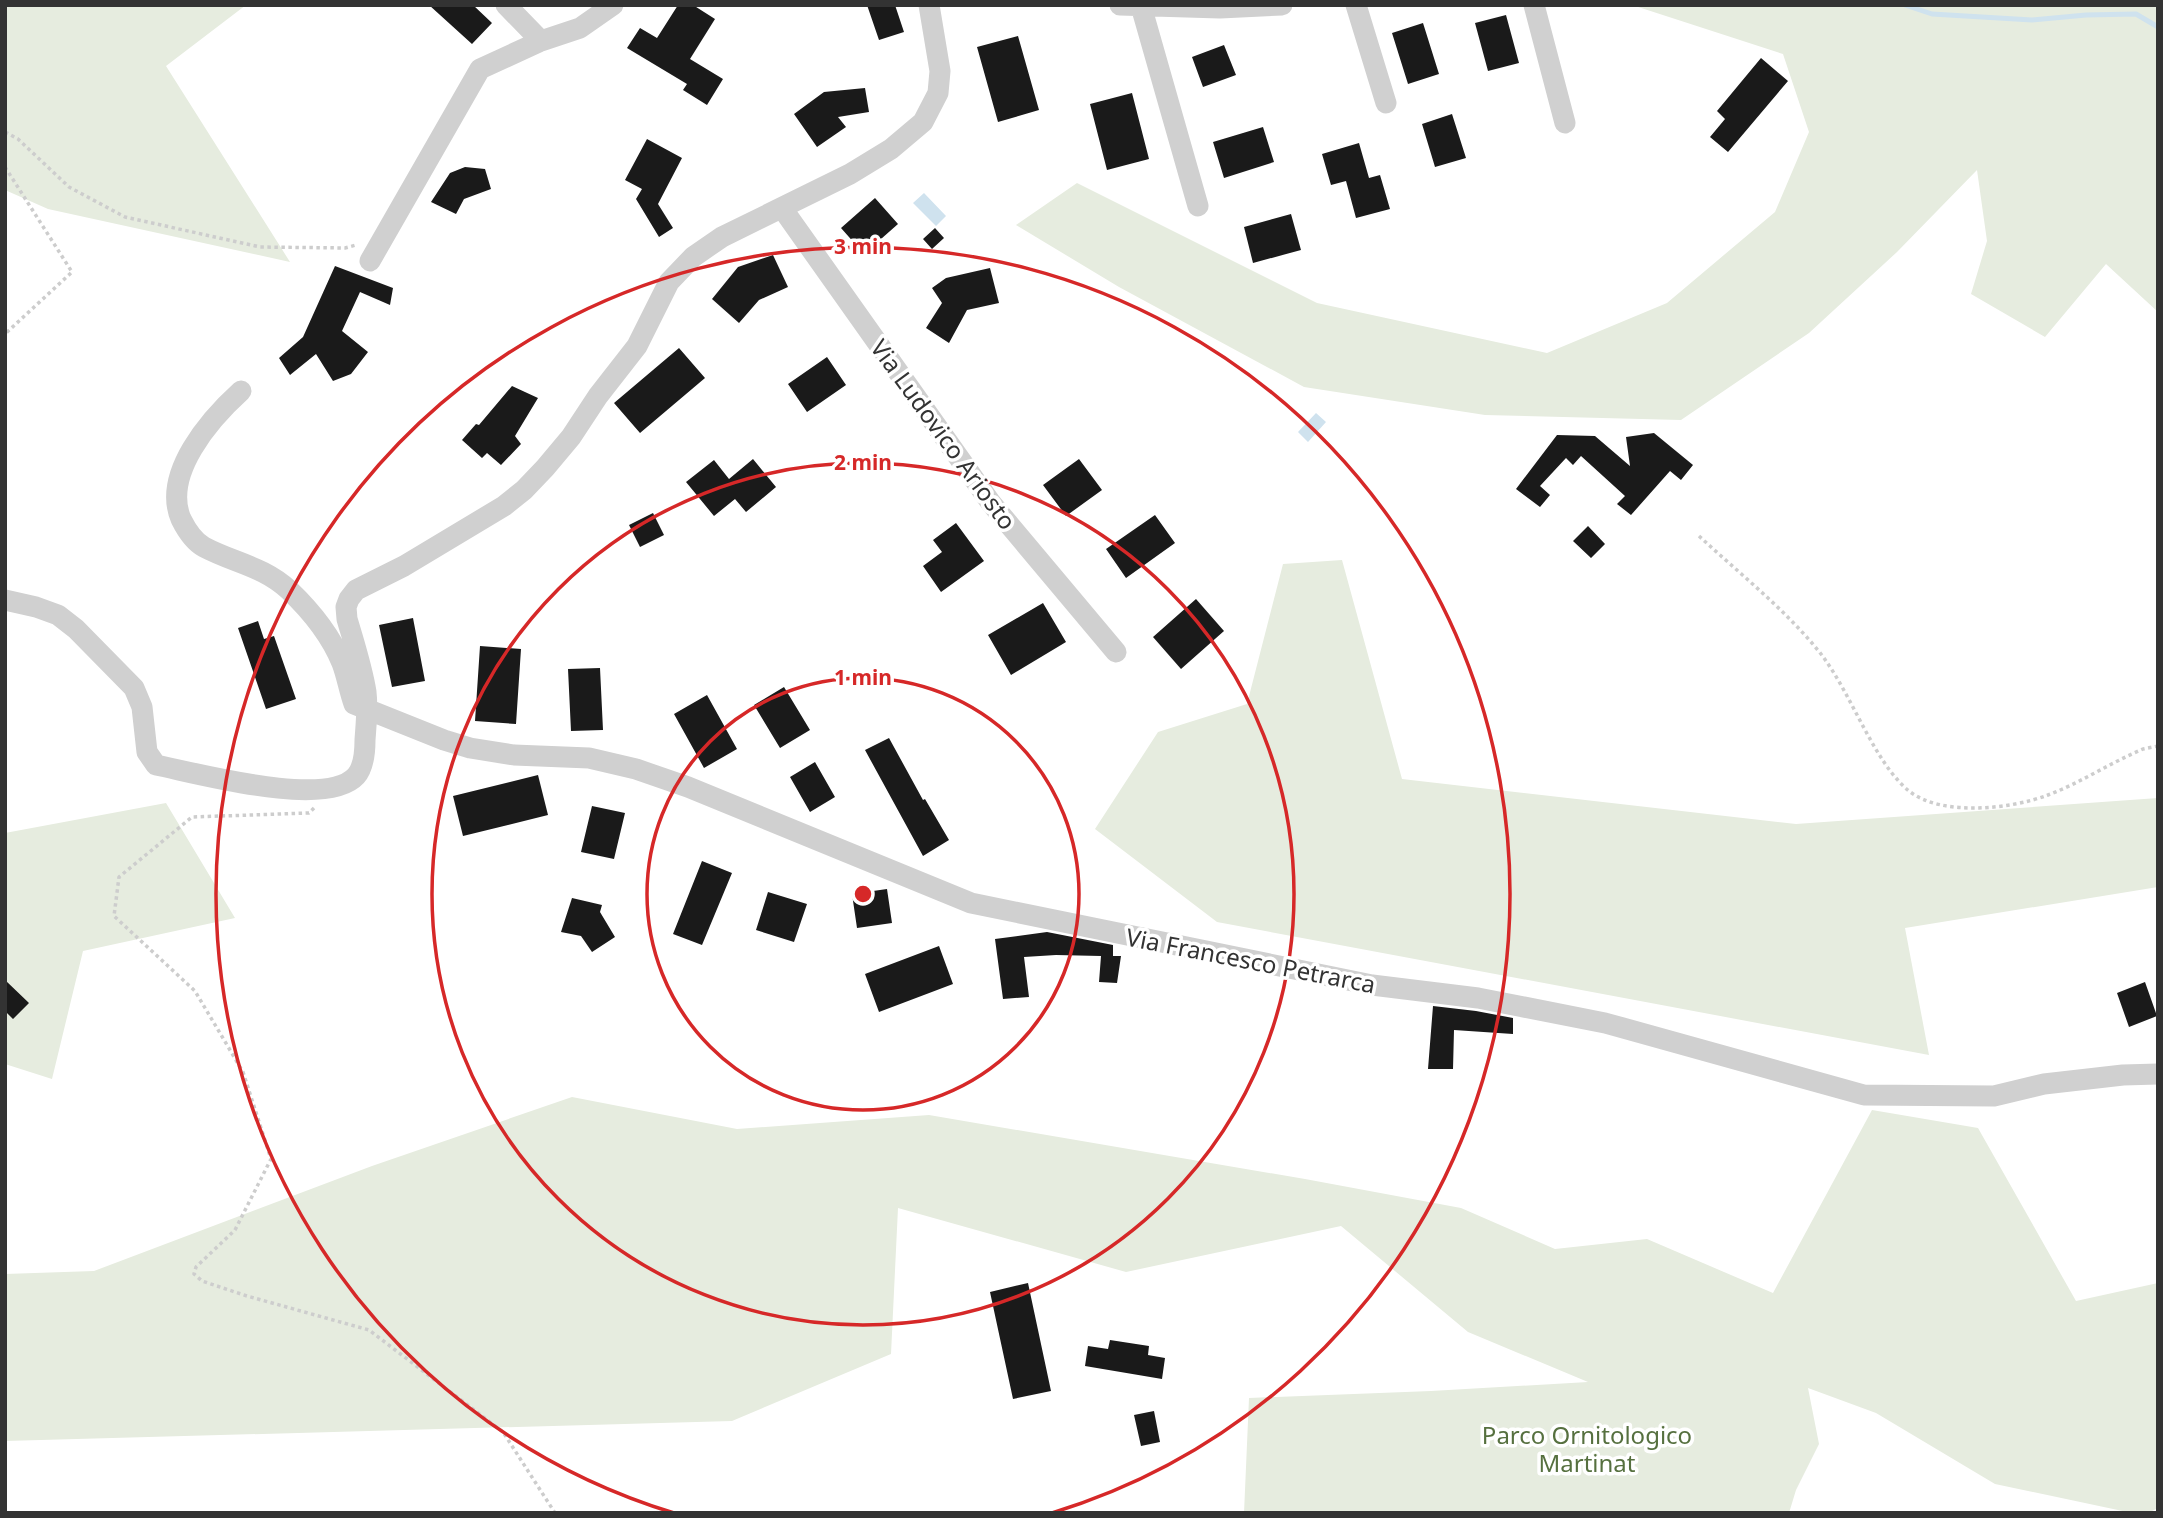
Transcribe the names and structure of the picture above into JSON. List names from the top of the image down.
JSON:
{
  "streets": {
    "street": ["Via Ludovico Ariosto", "Via Francesco Petrarca"]
  },
  "parks": ["Parco Ornitologico Martinat"],
  "rings": ["3 min", "2 min", "1 min"]
}
